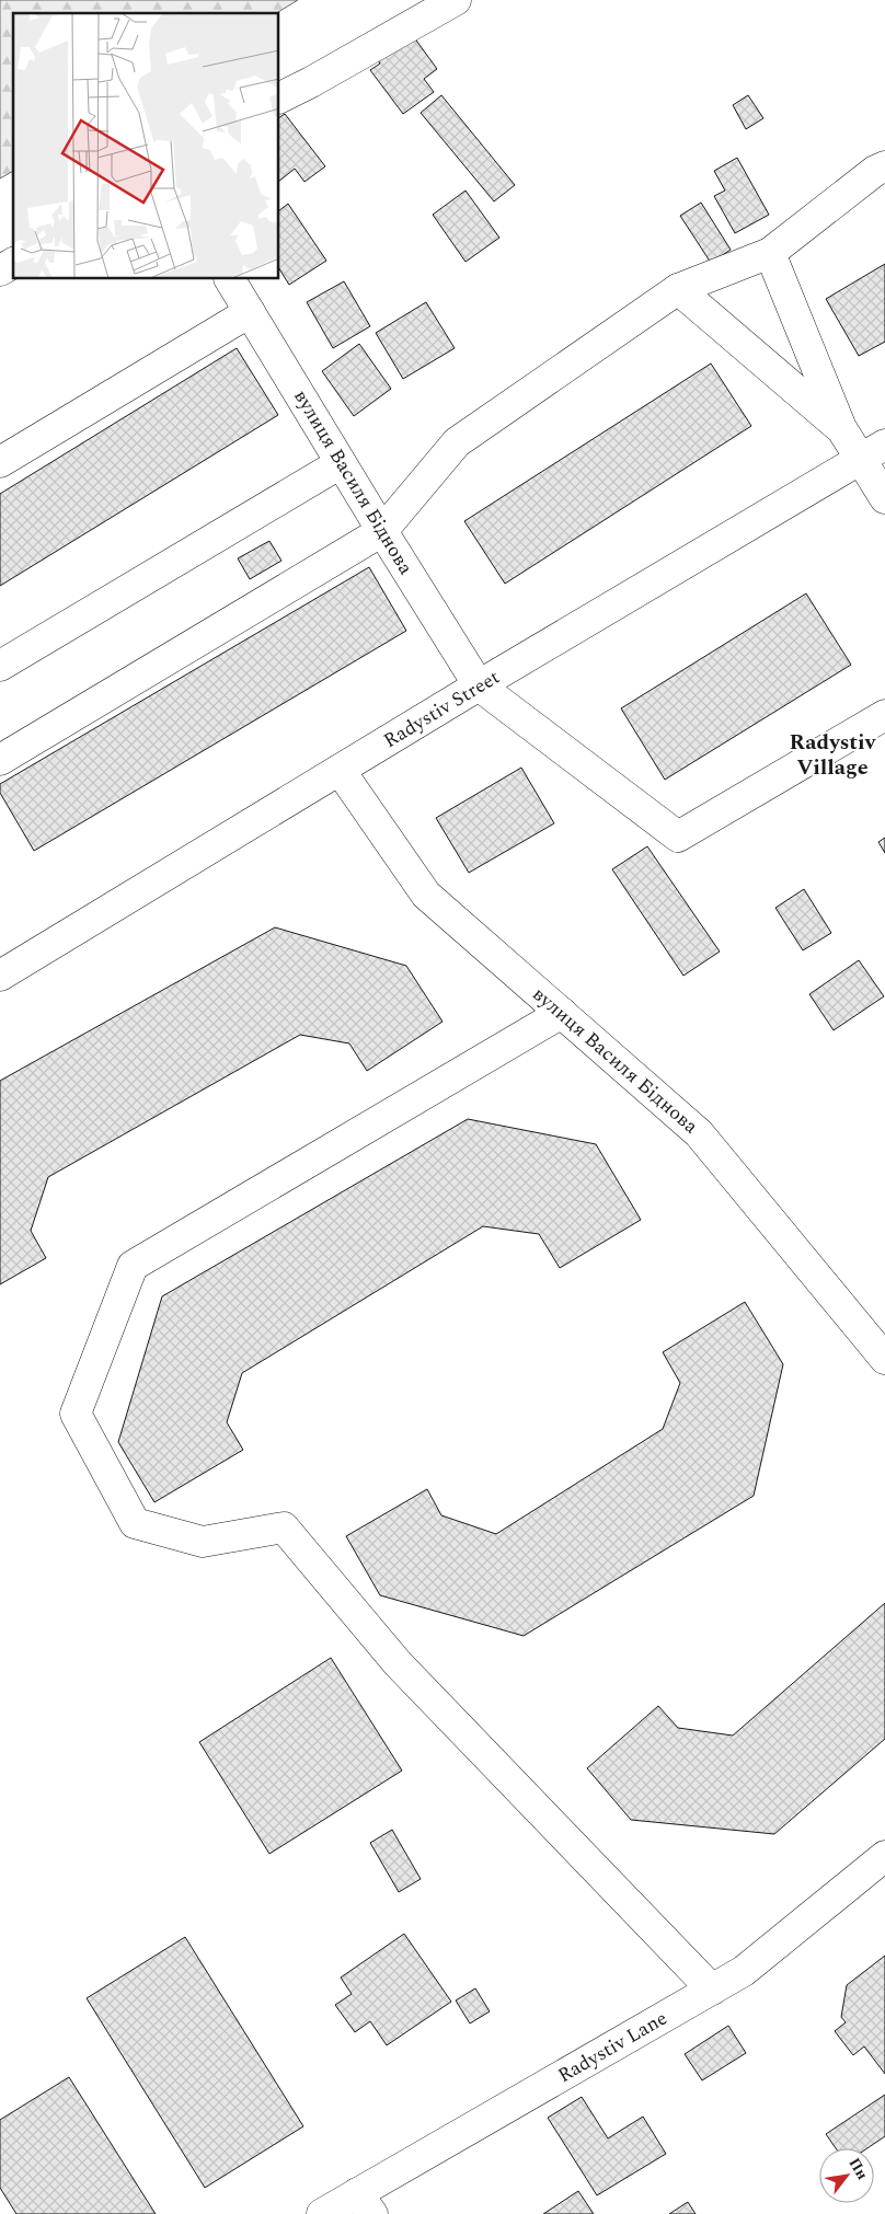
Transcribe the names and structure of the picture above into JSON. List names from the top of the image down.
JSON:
{
  "streets": {
    "street": ["вулиця Василя Біднова", "Radystiv Street", "Radystiv Lane"]
  },
  "crossings": [
    ["вулиця Василя Біднова", "Radystiv Street"]
  ],
  "districts": ["Radystiv Village"],
  "north": "top right"
}
